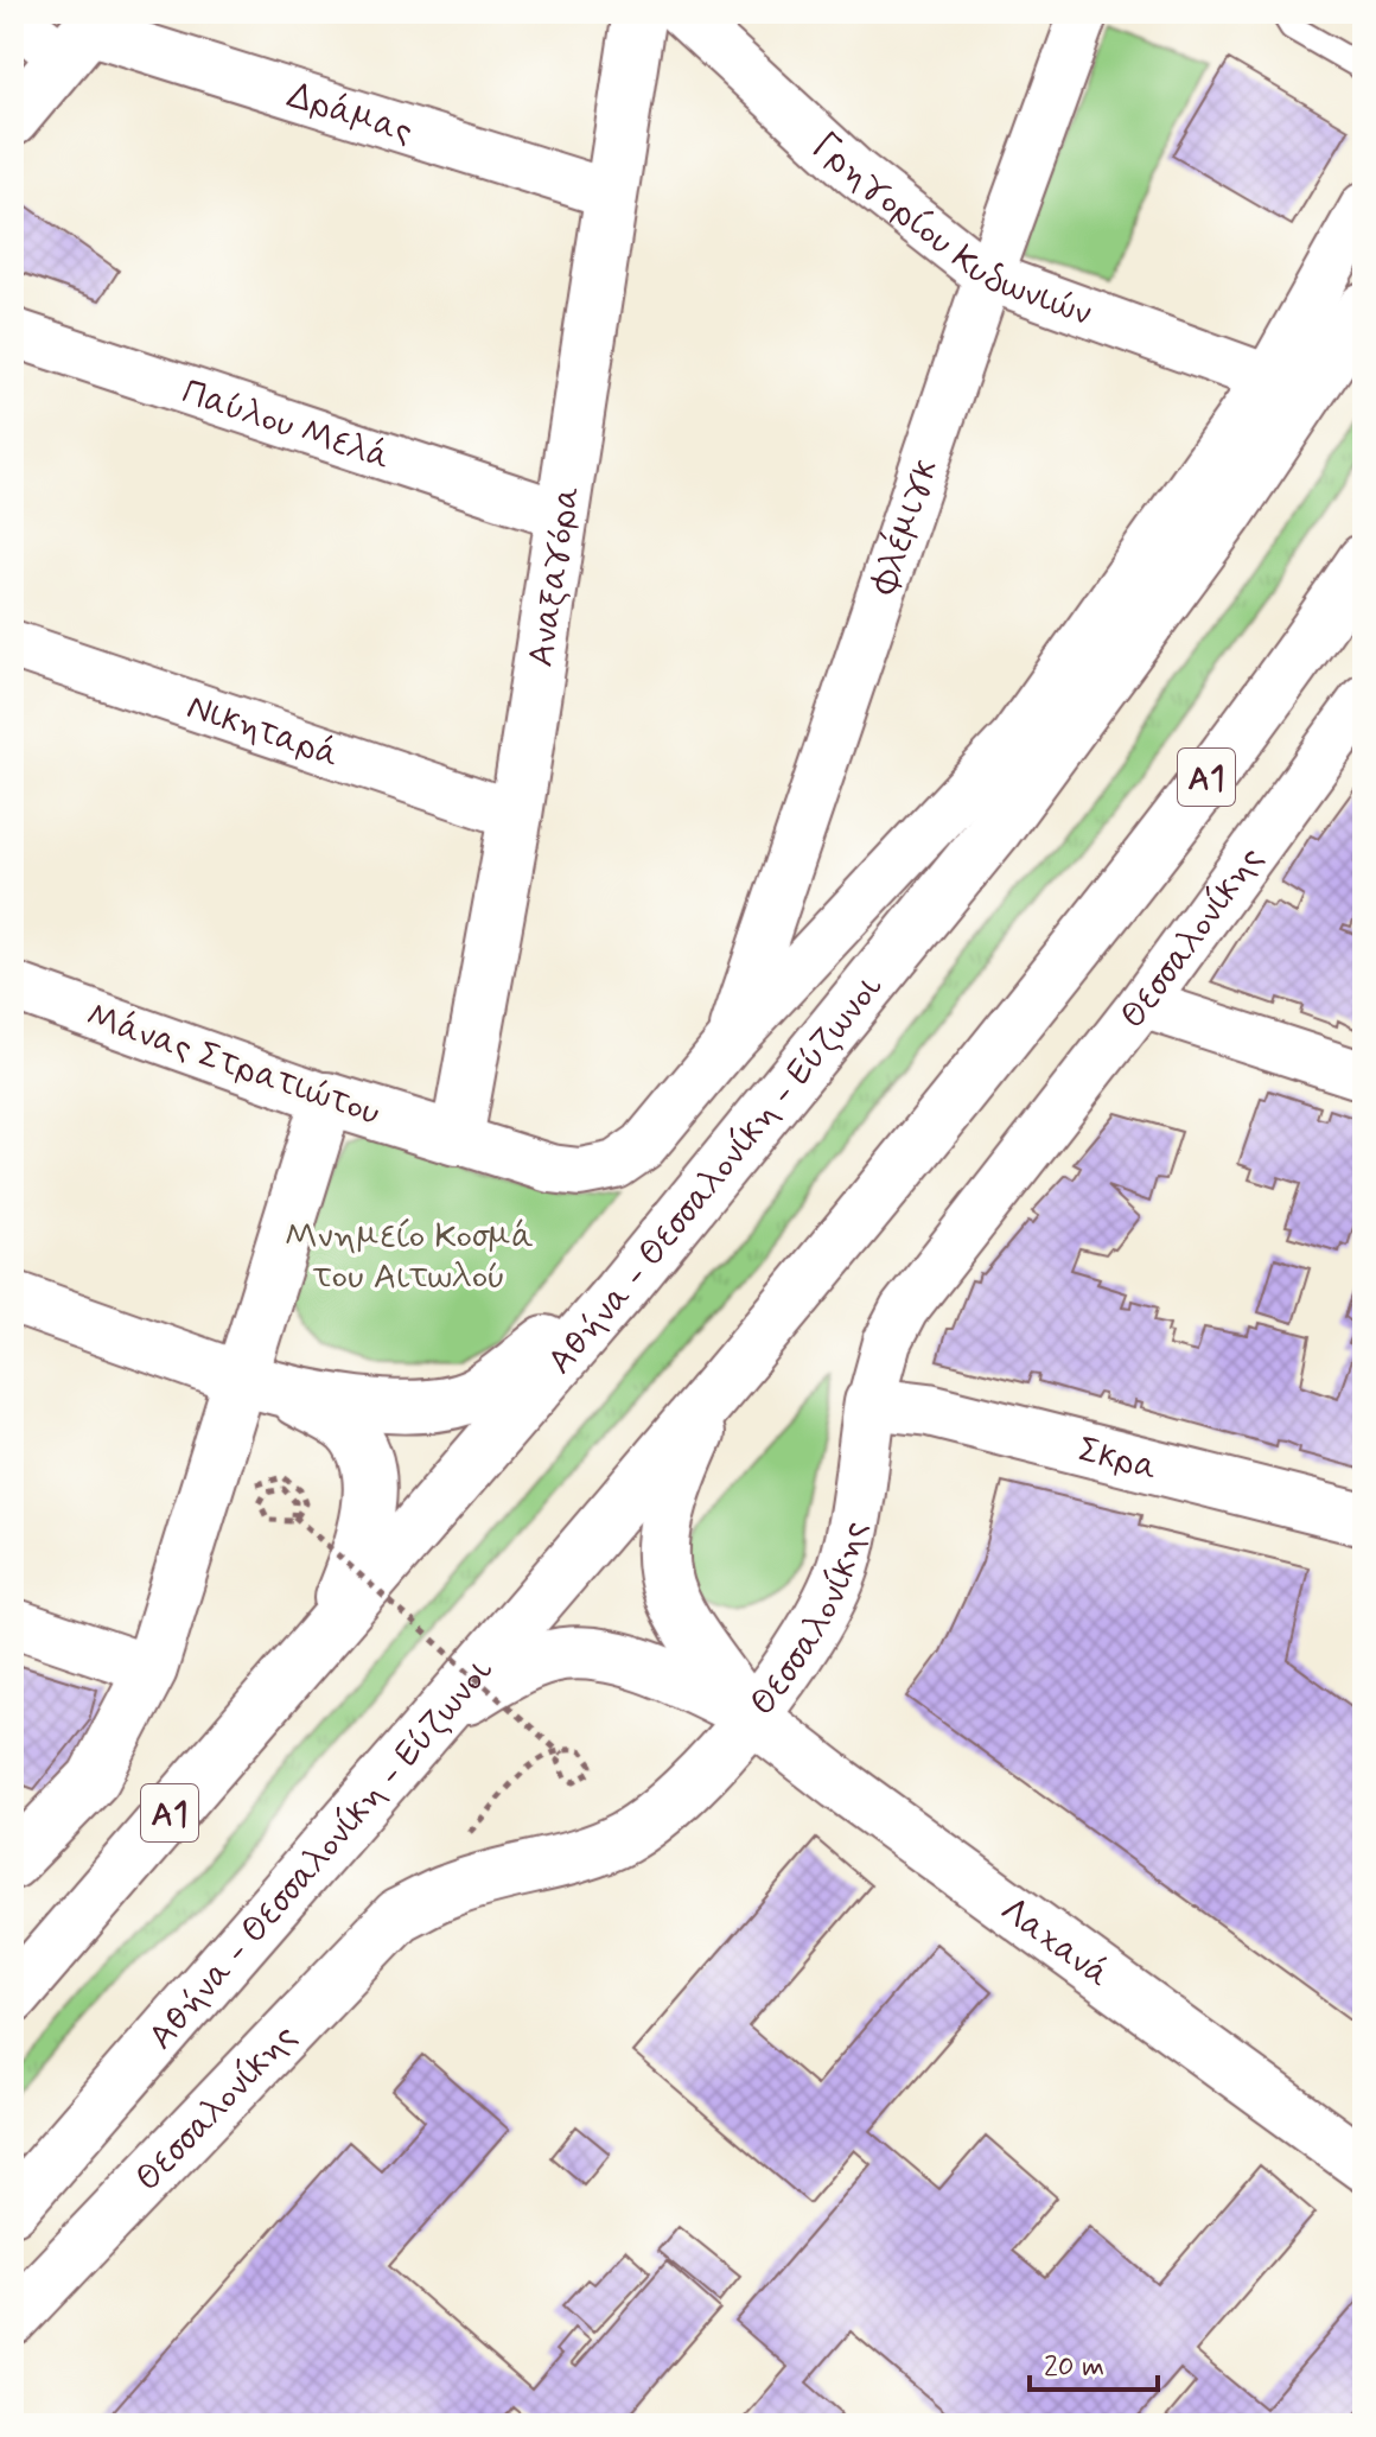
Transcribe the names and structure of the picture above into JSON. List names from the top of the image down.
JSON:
{
  "streets": {
    "main road": [
      "Αναξαγόρα",
      "Α1",
      "Θεσσαλονίκης",
      "Μάνας Στρατιώτου",
      "Αθήνα - Θεσσαλονίκη - Εύζωνοι",
      "Σκρα",
      "Λαχανά"
    ],
    "street": [
      "Δράμας",
      "Γρηγορίου Κυδωνιών",
      "Παύλου Μελά",
      "Φλέμιγκ",
      "Νικηταρά"
    ]
  },
  "crossings": [
    ["Δράμας", "Αναξαγόρα"],
    ["Γρηγορίου Κυδωνιών", "Φλέμιγκ"],
    ["Παύλου Μελά", "Αναξαγόρα"],
    ["Αναξαγόρα", "Νικηταρά"],
    ["Αναξαγόρα", "Μάνας Στρατιώτου"],
    ["Θεσσαλονίκης", "Σκρα"],
    ["Θεσσαλονίκης", "Λαχανά"]
  ],
  "parks": ["Μνημείο Κοσμά του Αιτωλού"],
  "scale_bar": "20 m"
}
